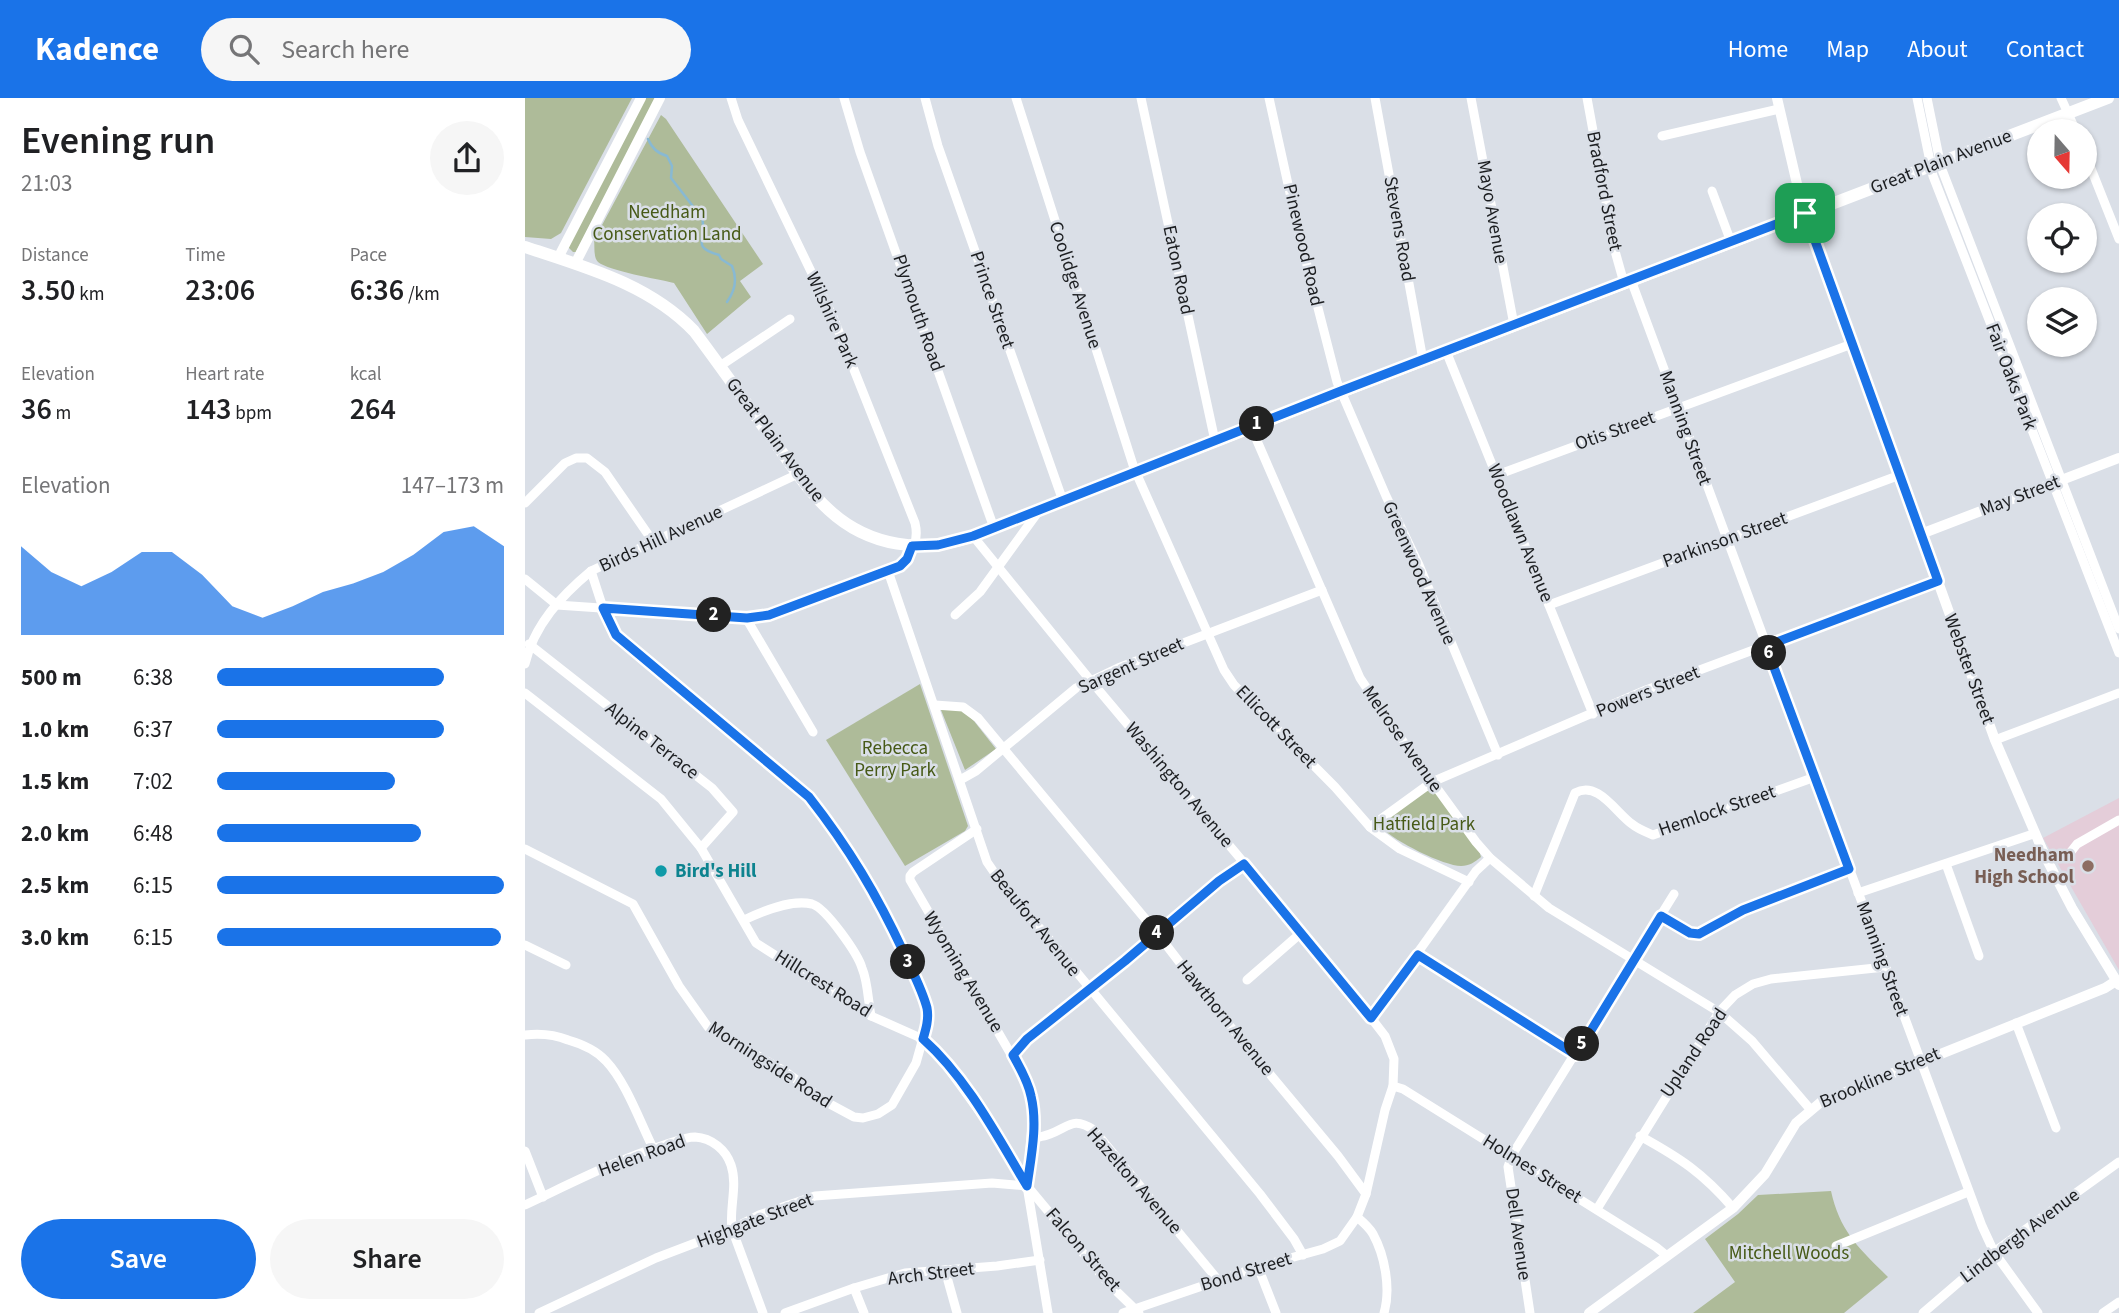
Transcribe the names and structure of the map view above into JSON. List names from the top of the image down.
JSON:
{
  "streets": {
    "main road": ["Great Plain Avenue"],
    "street": [
      "Bradford Street",
      "Mayo Avenue",
      "Stevens Road",
      "Pinewood Road",
      "Eaton Road",
      "Coolidge Avenue",
      "Prince Street",
      "Plymouth Road",
      "Wilshire Park",
      "Fair Oaks Park",
      "Manning Street",
      "Otis Street",
      "May Street",
      "Woodlawn Avenue",
      "Birds Hill Avenue",
      "Parkinson Street",
      "Greenwood Avenue",
      "Sargent Street",
      "Webster Street",
      "Powers Street",
      "Ellicott Street",
      "Melrose Avenue",
      "Alpine Terrace",
      "Washington Avenue",
      "Hemlock Street",
      "Beaufort Avenue",
      "Wyoming Avenue",
      "Hillcrest Road",
      "Hawthorn Avenue",
      "Upland Road",
      "Morningside Road",
      "Brookline Street",
      "Helen Road",
      "Holmes Street",
      "Hazelton Avenue",
      "Highgate Street",
      "Dell Avenue",
      "Lindbergh Avenue",
      "Falcon Street",
      "Bond Street",
      "Arch Street"
    ]
  },
  "crossings": [
    ["Great Plain Avenue", "Bradford Street"],
    ["Great Plain Avenue", "Mayo Avenue"],
    ["Great Plain Avenue", "Stevens Road"],
    ["Great Plain Avenue", "Pinewood Road"],
    ["Great Plain Avenue", "Eaton Road"],
    ["Great Plain Avenue", "Coolidge Avenue"],
    ["Great Plain Avenue", "Prince Street"],
    ["Great Plain Avenue", "Plymouth Road"],
    ["Great Plain Avenue", "Wilshire Park"],
    ["Great Plain Avenue", "Fair Oaks Park"],
    ["Great Plain Avenue", "Manning Street"],
    ["Great Plain Avenue", "Woodlawn Avenue"],
    ["Great Plain Avenue", "Birds Hill Avenue"],
    ["Great Plain Avenue", "Greenwood Avenue"],
    ["Great Plain Avenue", "Webster Street"],
    ["Great Plain Avenue", "Ellicott Street"],
    ["Great Plain Avenue", "Melrose Avenue"],
    ["Great Plain Avenue", "Washington Avenue"],
    ["Bradford Street", "Manning Street"],
    ["Pinewood Road", "Greenwood Avenue"],
    ["Coolidge Avenue", "Ellicott Street"],
    ["Fair Oaks Park", "May Street"],
    ["Manning Street", "Otis Street"],
    ["Manning Street", "Parkinson Street"],
    ["Manning Street", "Powers Street"],
    ["Manning Street", "Hemlock Street"],
    ["Manning Street", "Upland Road"],
    ["Manning Street", "Brookline Street"],
    ["Manning Street", "Lindbergh Avenue"],
    ["Otis Street", "Woodlawn Avenue"],
    ["Otis Street", "Webster Street"],
    ["May Street", "Webster Street"],
    ["Woodlawn Avenue", "Parkinson Street"],
    ["Woodlawn Avenue", "Powers Street"],
    ["Birds Hill Avenue", "Alpine Terrace"],
    ["Birds Hill Avenue", "Morningside Road"],
    ["Parkinson Street", "Webster Street"],
    ["Greenwood Avenue", "Powers Street"],
    ["Sargent Street", "Ellicott Street"],
    ["Sargent Street", "Melrose Avenue"],
    ["Sargent Street", "Washington Avenue"],
    ["Sargent Street", "Beaufort Avenue"],
    ["Sargent Street", "Hawthorn Avenue"],
    ["Webster Street", "Powers Street"],
    ["Webster Street", "Brookline Street"],
    ["Powers Street", "Ellicott Street"],
    ["Powers Street", "Melrose Avenue"],
    ["Melrose Avenue", "Hemlock Street"],
    ["Melrose Avenue", "Upland Road"],
    ["Melrose Avenue", "Brookline Street"],
    ["Alpine Terrace", "Hillcrest Road"],
    ["Washington Avenue", "Hawthorn Avenue"],
    ["Washington Avenue", "Holmes Street"],
    ["Washington Avenue", "Bond Street"],
    ["Beaufort Avenue", "Wyoming Avenue"],
    ["Beaufort Avenue", "Hawthorn Avenue"],
    ["Beaufort Avenue", "Bond Street"],
    ["Wyoming Avenue", "Hillcrest Road"],
    ["Wyoming Avenue", "Hazelton Avenue"],
    ["Wyoming Avenue", "Highgate Street"],
    ["Wyoming Avenue", "Falcon Street"],
    ["Hillcrest Road", "Morningside Road"],
    ["Hillcrest Road", "Highgate Street"],
    ["Hillcrest Road", "Falcon Street"],
    ["Hillcrest Road", "Arch Street"],
    ["Upland Road", "Holmes Street"],
    ["Brookline Street", "Holmes Street"],
    ["Helen Road", "Highgate Street"],
    ["Holmes Street", "Dell Avenue"],
    ["Hazelton Avenue", "Bond Street"],
    ["Highgate Street", "Falcon Street"],
    ["Falcon Street", "Bond Street"]
  ],
  "parks": [
    "Needham Conservation Land",
    "Rebecca Perry Park",
    "Hatfield Park",
    "Mitchell Woods"
  ],
  "places": ["Needham High School", "Bird's Hill"],
  "north": "bottom",
  "page": {
    "header": "Kadence",
    "search": "Search here",
    "nav": [
      "Home",
      "Map",
      "About",
      "Contact"
    ],
    "heading": ["Evening run", "21:03"],
    "stats": [
      ["Distance", "3.50 km"],
      ["Time", "23:06"],
      ["Pace", "6:36 /km"],
      ["Elevation", "36 m"],
      ["Heart rate", "143 bpm"],
      ["kcal", "264"]
    ],
    "pins": [
      "1",
      "2",
      "6",
      "4",
      "3",
      "5"
    ],
    "chart": ["Elevation", "147–173 m"],
    "list": [
      {
        "name": "500 m",
        "note": "6:38"
      },
      {
        "name": "1.0 km",
        "note": "6:37"
      },
      {
        "name": "1.5 km",
        "note": "7:02"
      },
      {
        "name": "2.0 km",
        "note": "6:48"
      },
      {
        "name": "2.5 km",
        "note": "6:15"
      },
      {
        "name": "3.0 km",
        "note": "6:15"
      }
    ],
    "buttons": ["Save", "Share"]
  }
}
